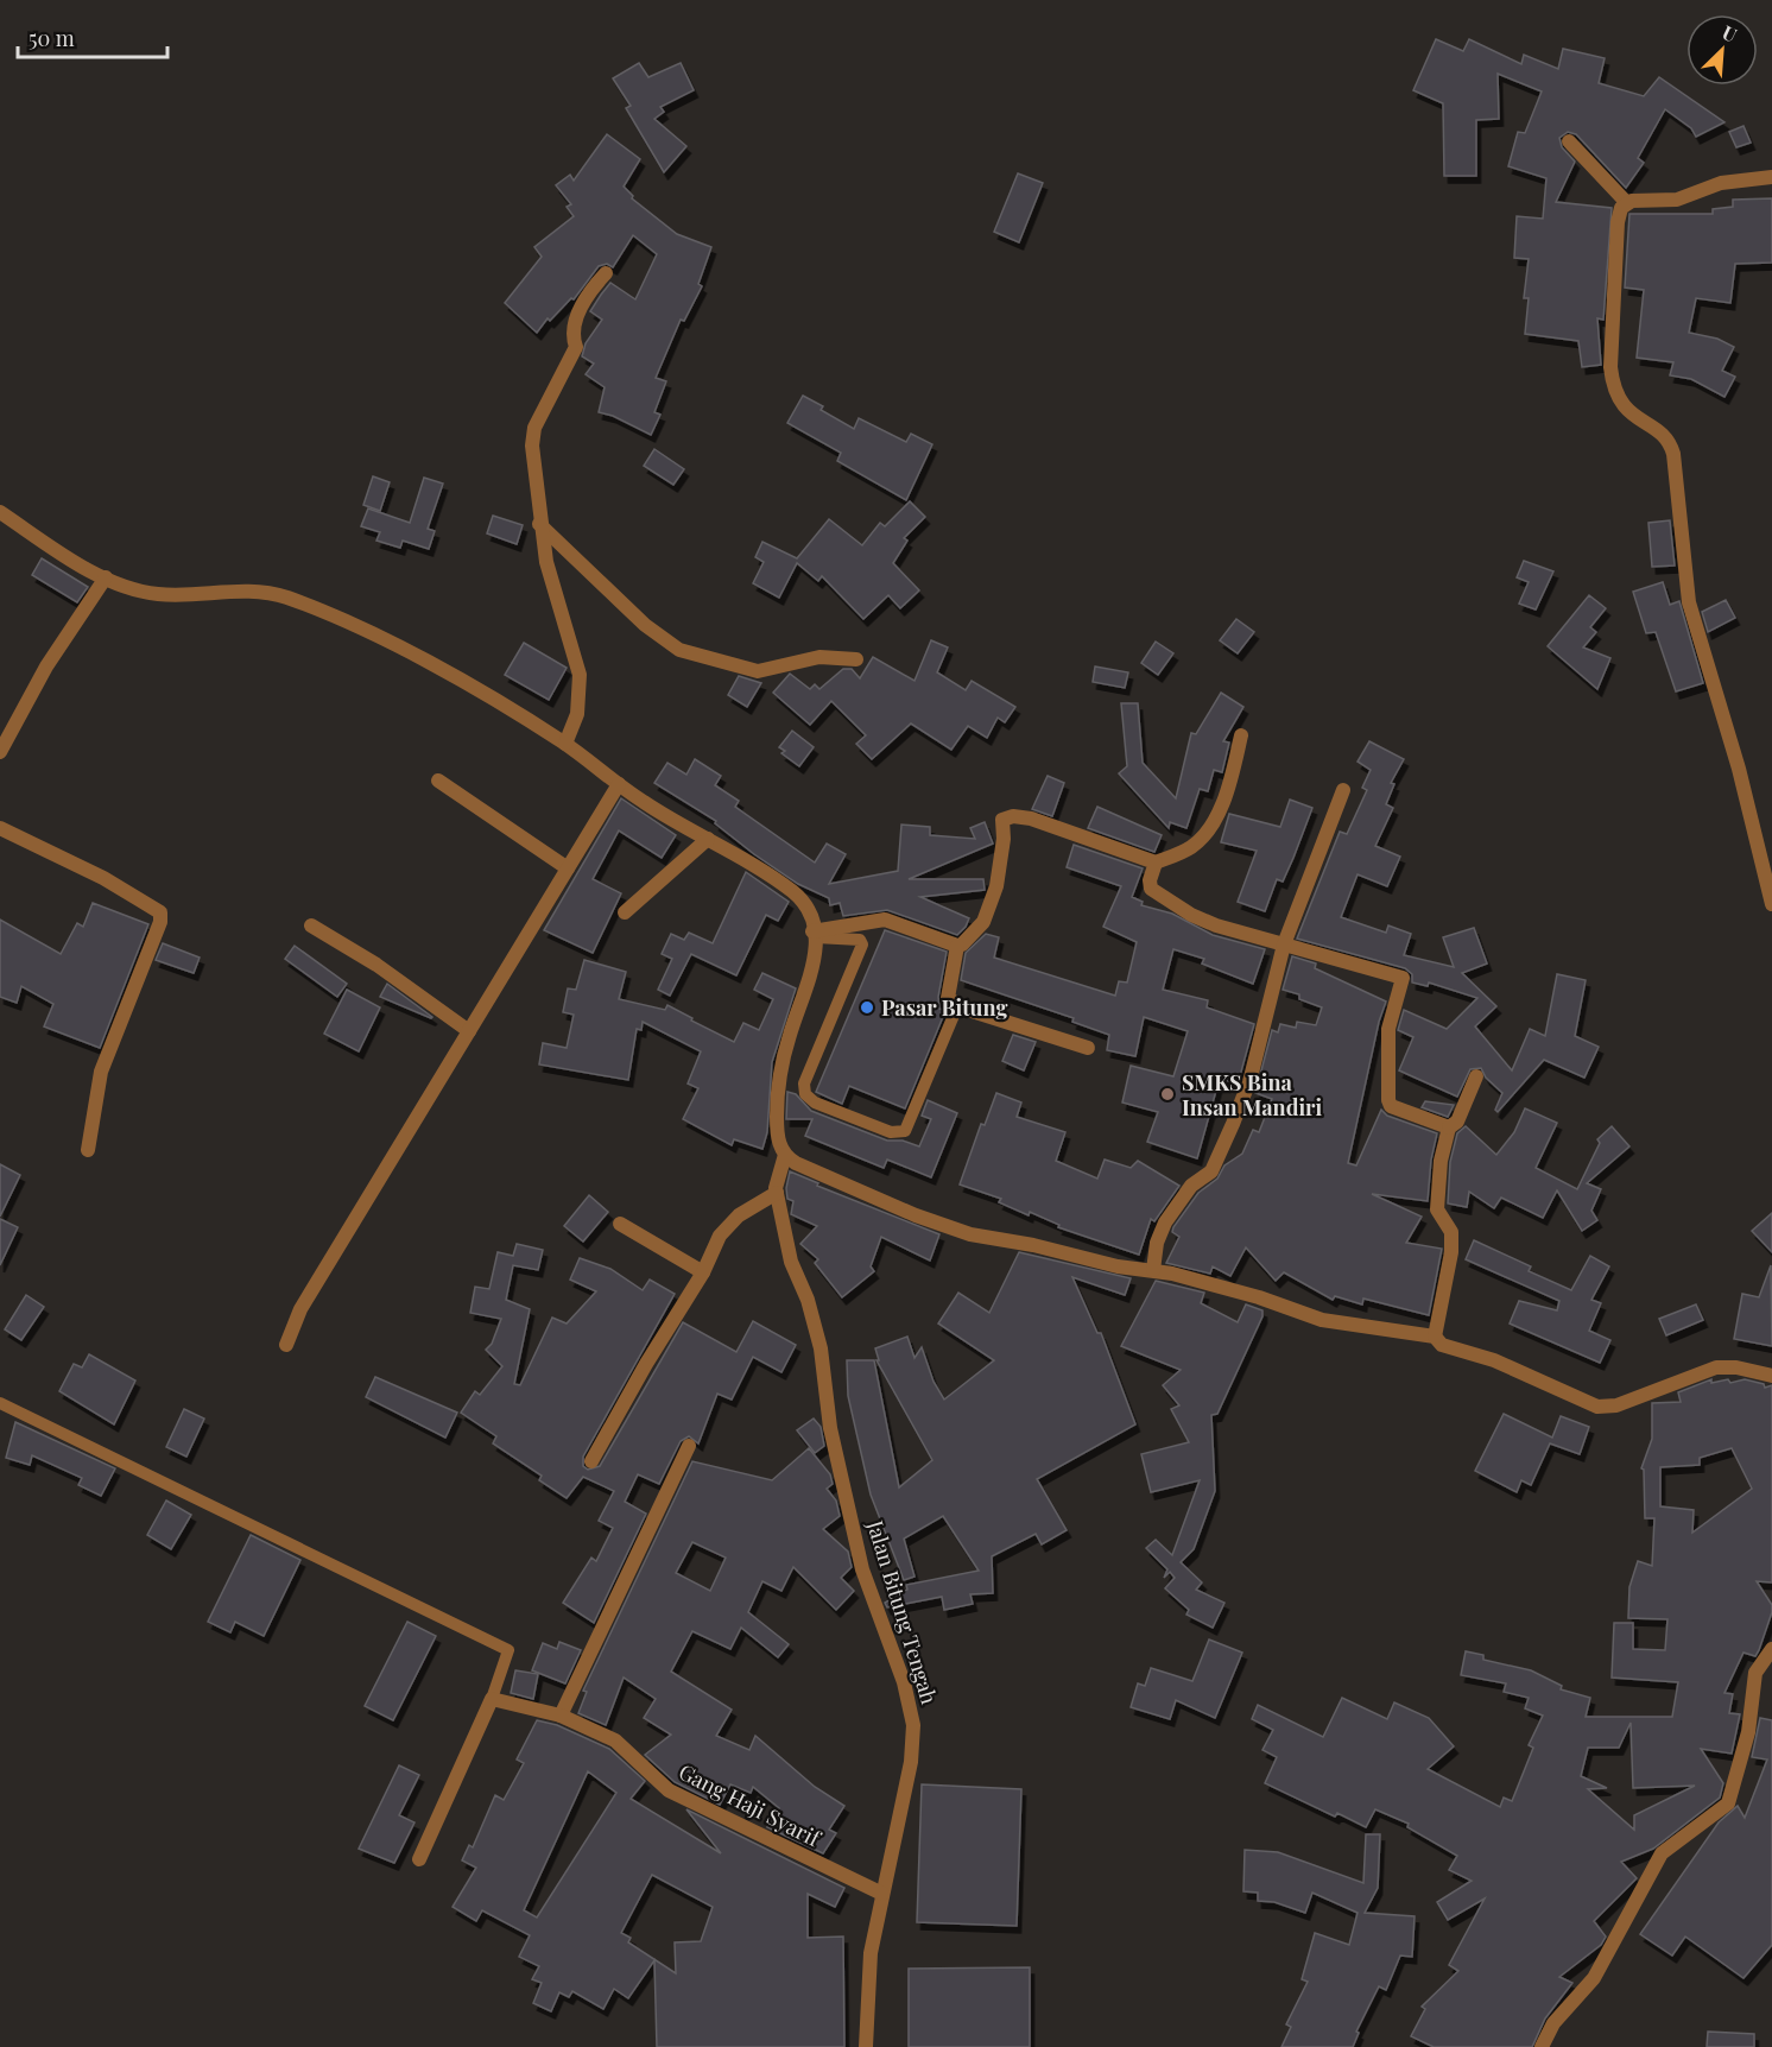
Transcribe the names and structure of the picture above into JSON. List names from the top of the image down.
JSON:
{
  "streets": {
    "street": ["Jalan Bitung Tengah", "Gang Haji Syarif"]
  },
  "crossings": [
    ["Jalan Bitung Tengah", "Gang Haji Syarif"]
  ],
  "places": ["Pasar Bitung", "SMKS Bina Insan Mandiri"],
  "scale_bar": "50 m",
  "north": "top right"
}
